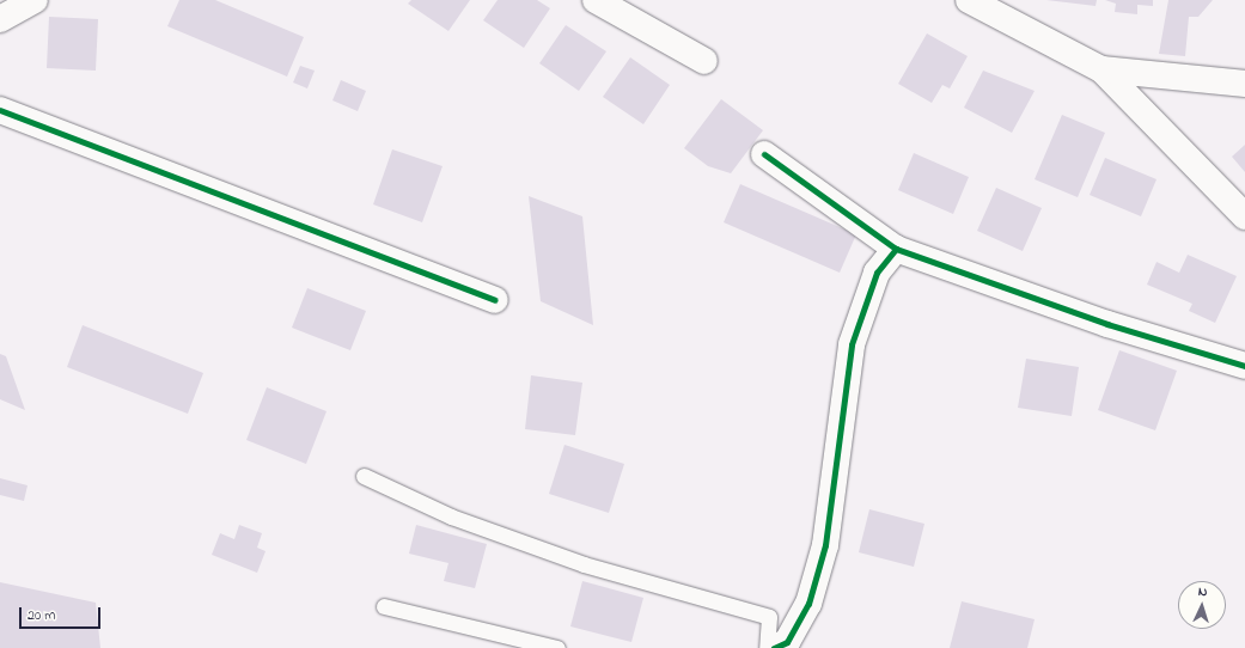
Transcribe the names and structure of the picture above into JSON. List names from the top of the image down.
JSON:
{
  "scale_bar": "20 m",
  "north": "top"
}
